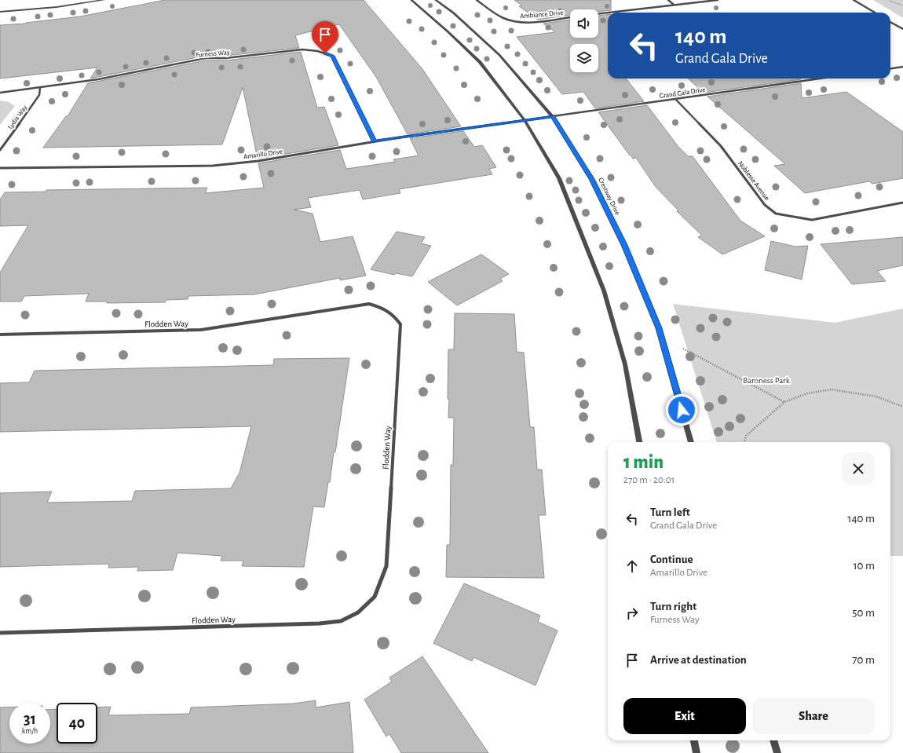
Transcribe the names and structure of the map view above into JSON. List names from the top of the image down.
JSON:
{
  "streets": {
    "street": [
      "Ambiance Drive",
      "Furness Way",
      "Grand Gala Drive",
      "Lydia Way",
      "Amarillo Drive",
      "Noblesse Avenue",
      "Crestway Drive",
      "Flodden Way"
    ]
  },
  "crossings": [
    ["Furness Way", "Lydia Way"],
    ["Furness Way", "Amarillo Drive"],
    ["Grand Gala Drive", "Amarillo Drive"],
    ["Grand Gala Drive", "Noblesse Avenue"],
    ["Grand Gala Drive", "Crestway Drive"]
  ],
  "parks": ["Baroness Park"],
  "page": {
    "turn": ["140 m", "Grand Gala Drive"],
    "heading": ["1 min", "270 m · 20:01"],
    "list": [
      {
        "name": "Turn left",
        "note": "Grand Gala Drive",
        "value": "140 m"
      },
      {
        "name": "Continue",
        "note": "Amarillo Drive",
        "value": "10 m"
      },
      {
        "name": "Turn right",
        "note": "Furness Way",
        "value": "50 m"
      },
      {
        "name": "Arrive at destination",
        "value": "70 m"
      }
    ],
    "buttons": ["Exit", "Share"],
    "speed": "31 km/h",
    "limit": "40"
  }
}
